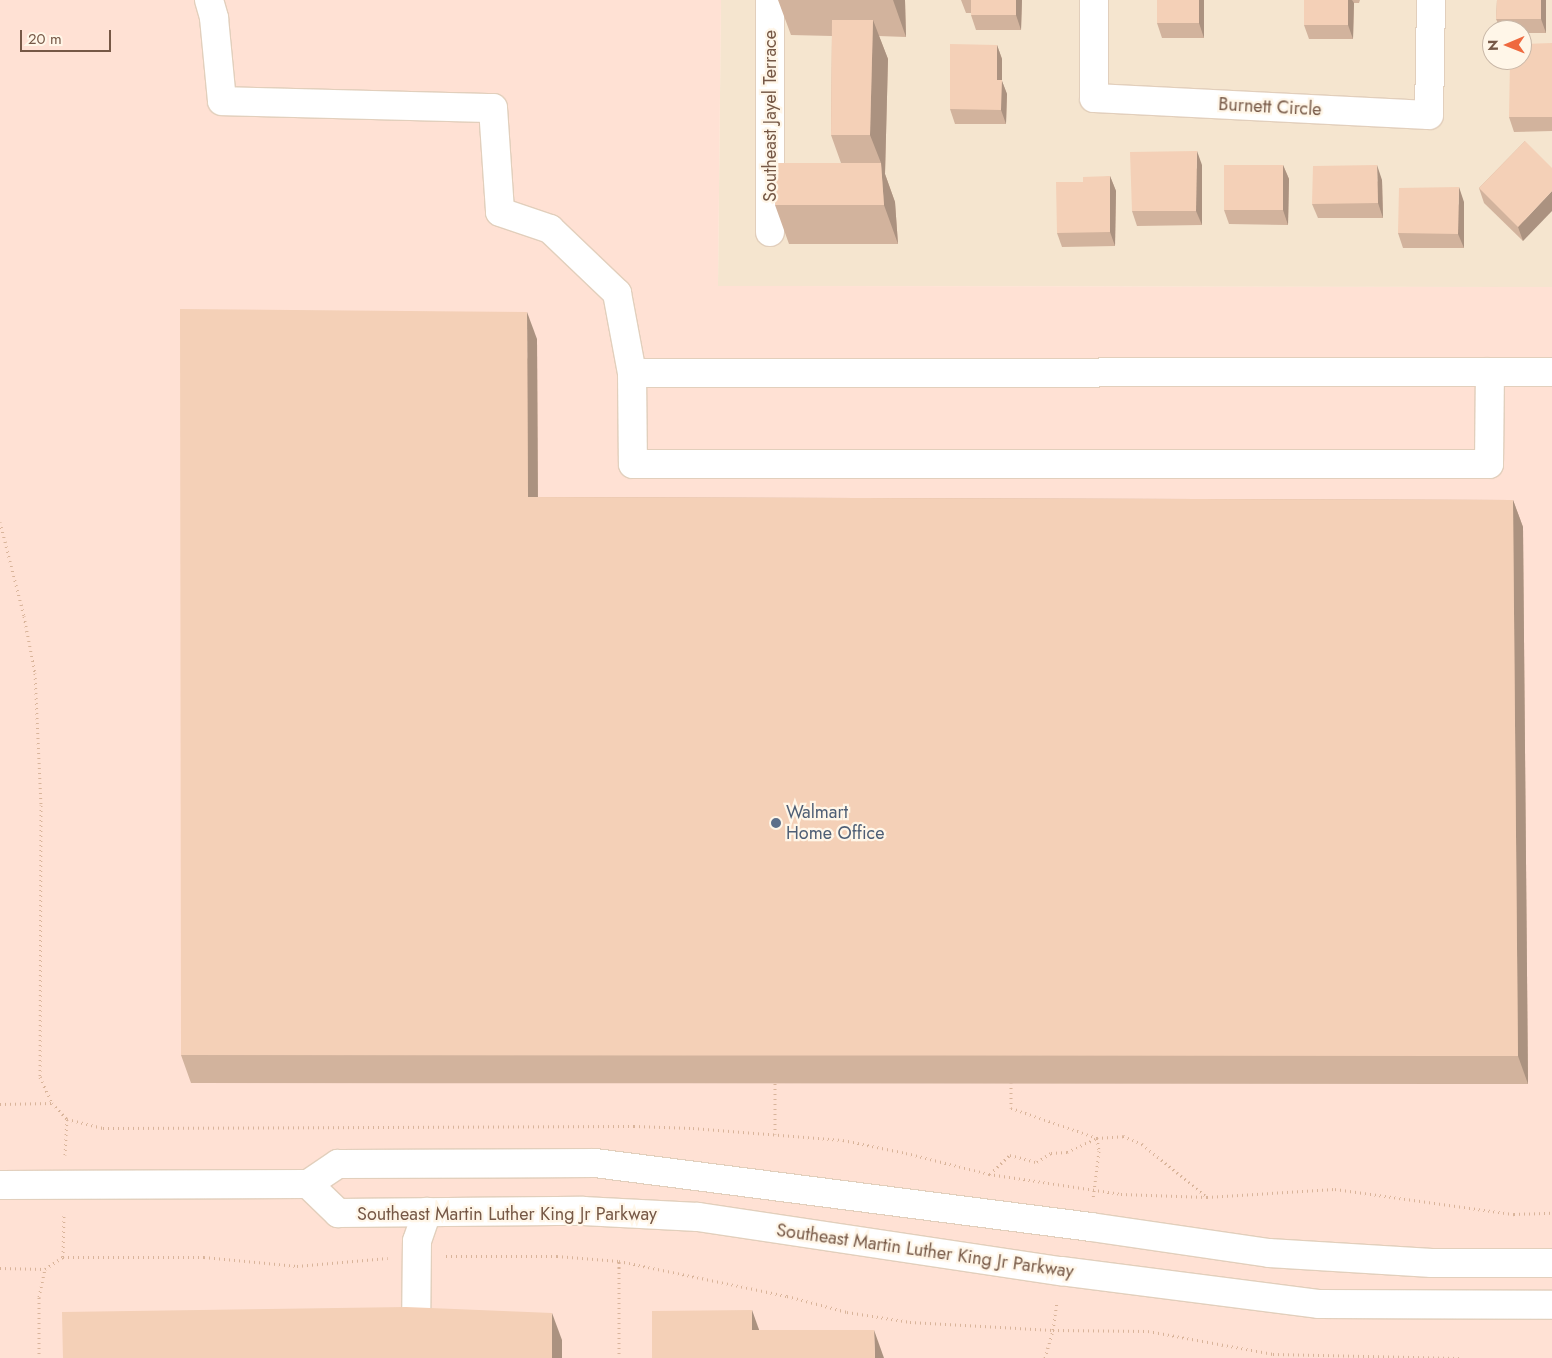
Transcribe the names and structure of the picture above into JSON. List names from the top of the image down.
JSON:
{
  "streets": {
    "street": ["Burnett Circle", "Southeast Jayel Terrace", "Southeast Martin Luther King Jr Parkway"]
  },
  "places": ["Walmart Home Office"],
  "scale_bar": "20 m",
  "north": "left"
}
